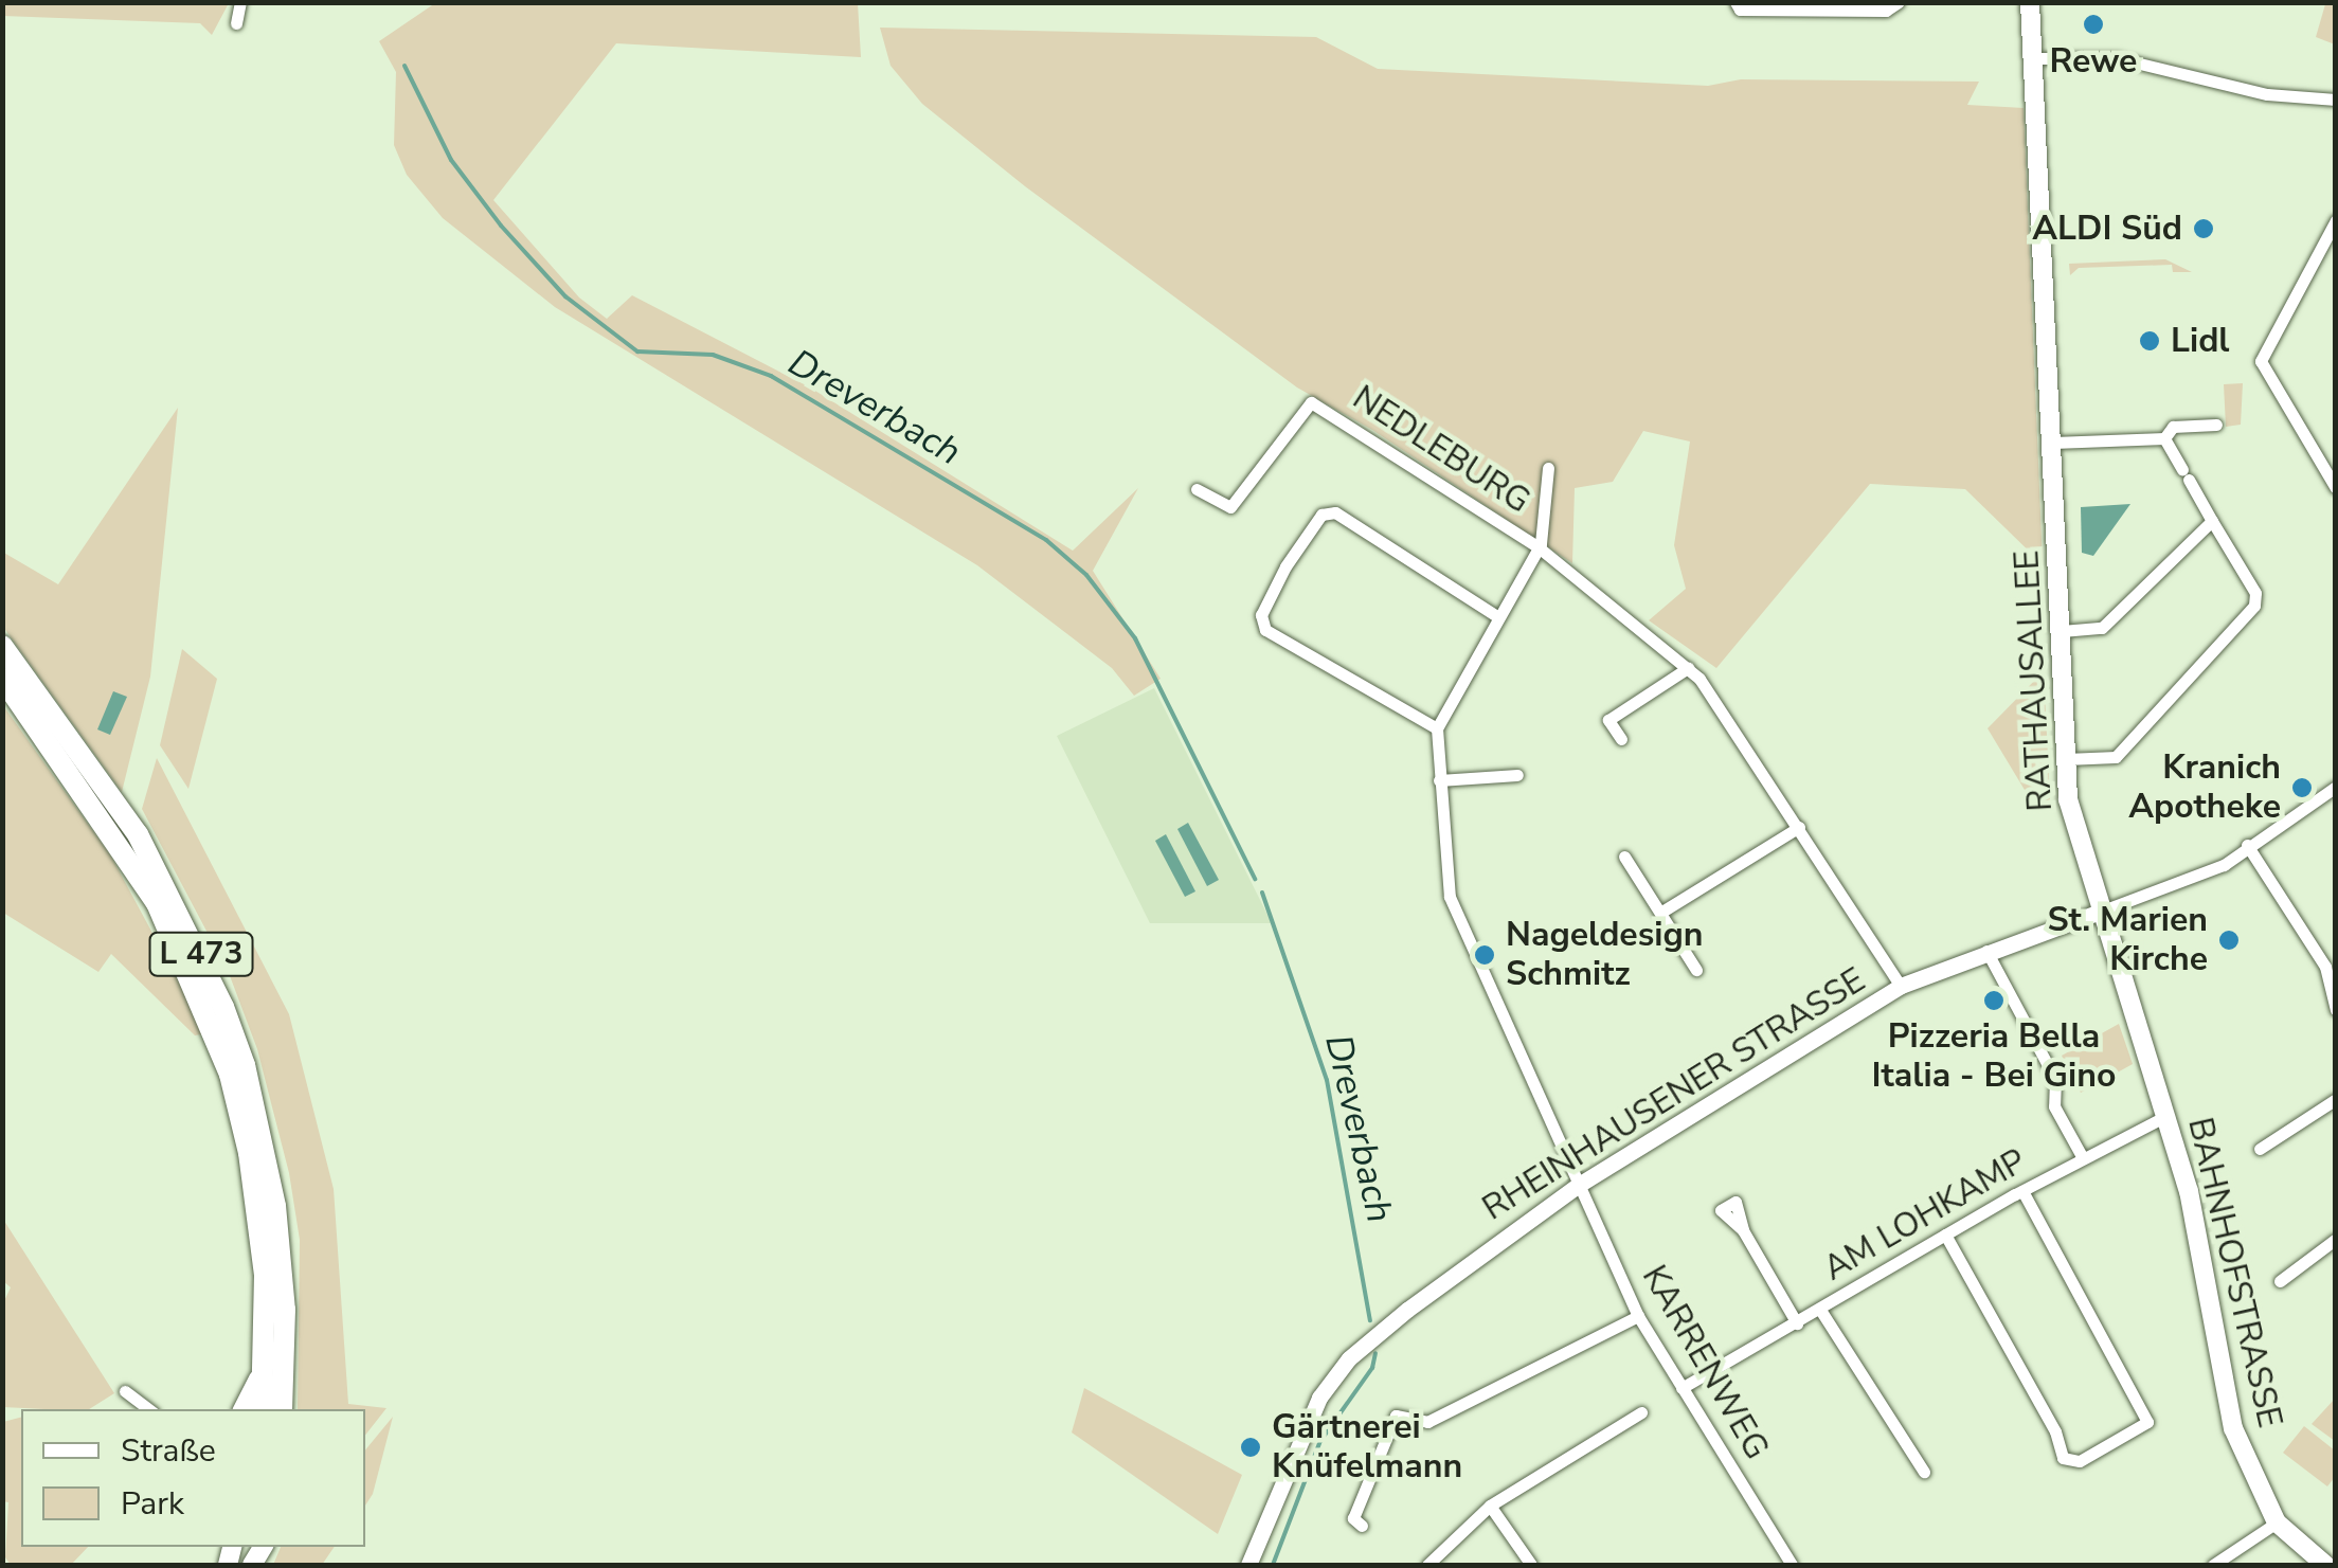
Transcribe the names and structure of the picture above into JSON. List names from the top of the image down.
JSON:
{
  "streets": {
    "highway": ["L 473"],
    "main road": ["RATHAUSALLEE", "BAHNHOFSTRASSE"],
    "street": [
      "NEDLEBURG",
      "RHEINHAUSENER STRASSE",
      "AM LOHKAMP",
      "KARRENWEG"
    ]
  },
  "crossings": [
    ["NEDLEBURG", "RHEINHAUSENER STRASSE"],
    ["RATHAUSALLEE", "RHEINHAUSENER STRASSE"],
    ["RATHAUSALLEE", "BAHNHOFSTRASSE"],
    ["RHEINHAUSENER STRASSE", "BAHNHOFSTRASSE"],
    ["RHEINHAUSENER STRASSE", "KARRENWEG"],
    ["AM LOHKAMP", "BAHNHOFSTRASSE"],
    ["AM LOHKAMP", "KARRENWEG"]
  ],
  "water": ["Dreverbach"],
  "places": [
    "Rewe",
    "ALDI Süd",
    "Lidl",
    "Kranich Apotheke",
    "St. Marien Kirche",
    "Nageldesign Schmitz",
    "Pizzeria Bella Italia - Bei Gino",
    "Gärtnerei Knüfelmann"
  ],
  "legend": ["Straße", "Park"]
}
